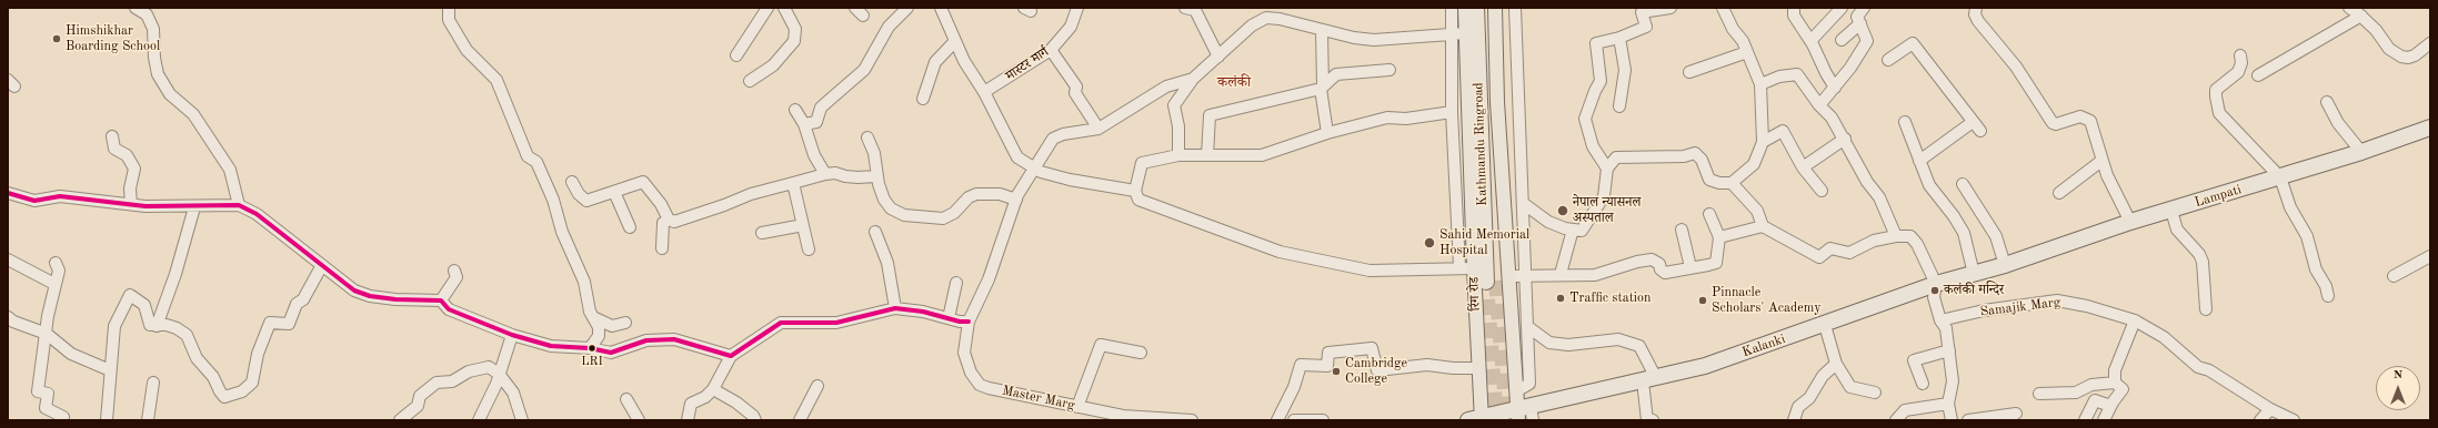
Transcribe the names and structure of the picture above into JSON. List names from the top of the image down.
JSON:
{
  "streets": {
    "highway": ["Kathmandu Ringroad", "Lampati", "Kalanki"],
    "main road": ["रिंग रोड"],
    "street": ["मास्टर मार्ग", "Samajik Marg", "Master Marg"]
  },
  "crossings": [
    ["Lampati", "Kalanki"]
  ],
  "districts": ["कलंकी"],
  "places": [
    "Himshikhar Boarding School",
    "नेपाल न्यासनल अस्पताल",
    "Sahid Memorial Hospital",
    "कलंकी मन्दिर",
    "Traffic station",
    "Pinnacle Scholars' Academy",
    "LRI",
    "Cambridge College"
  ],
  "north": "top"
}
